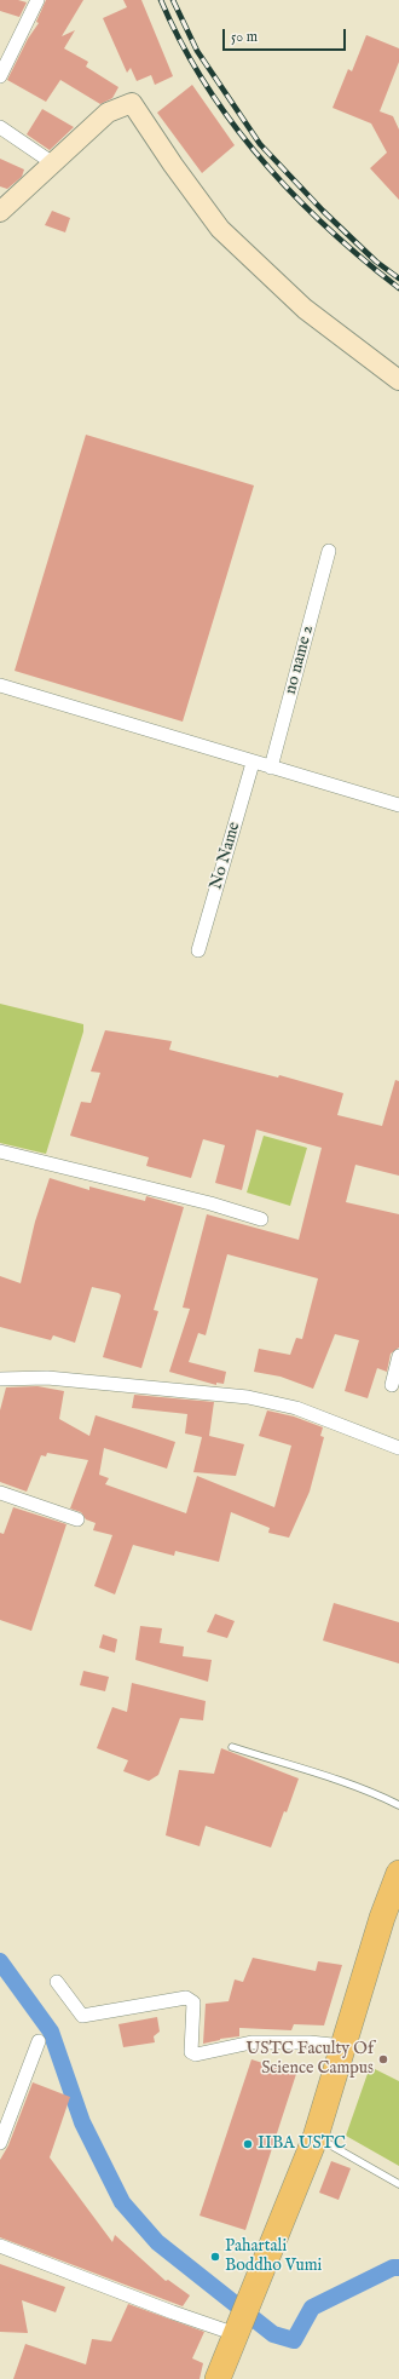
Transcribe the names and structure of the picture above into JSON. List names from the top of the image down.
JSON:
{
  "streets": {
    "street": ["no name 2", "No Name"]
  },
  "places": ["USTC Faculty Of Science Campus", "IIBA USTC", "Pahartali Boddho Vumi"],
  "scale_bar": "50 m"
}
